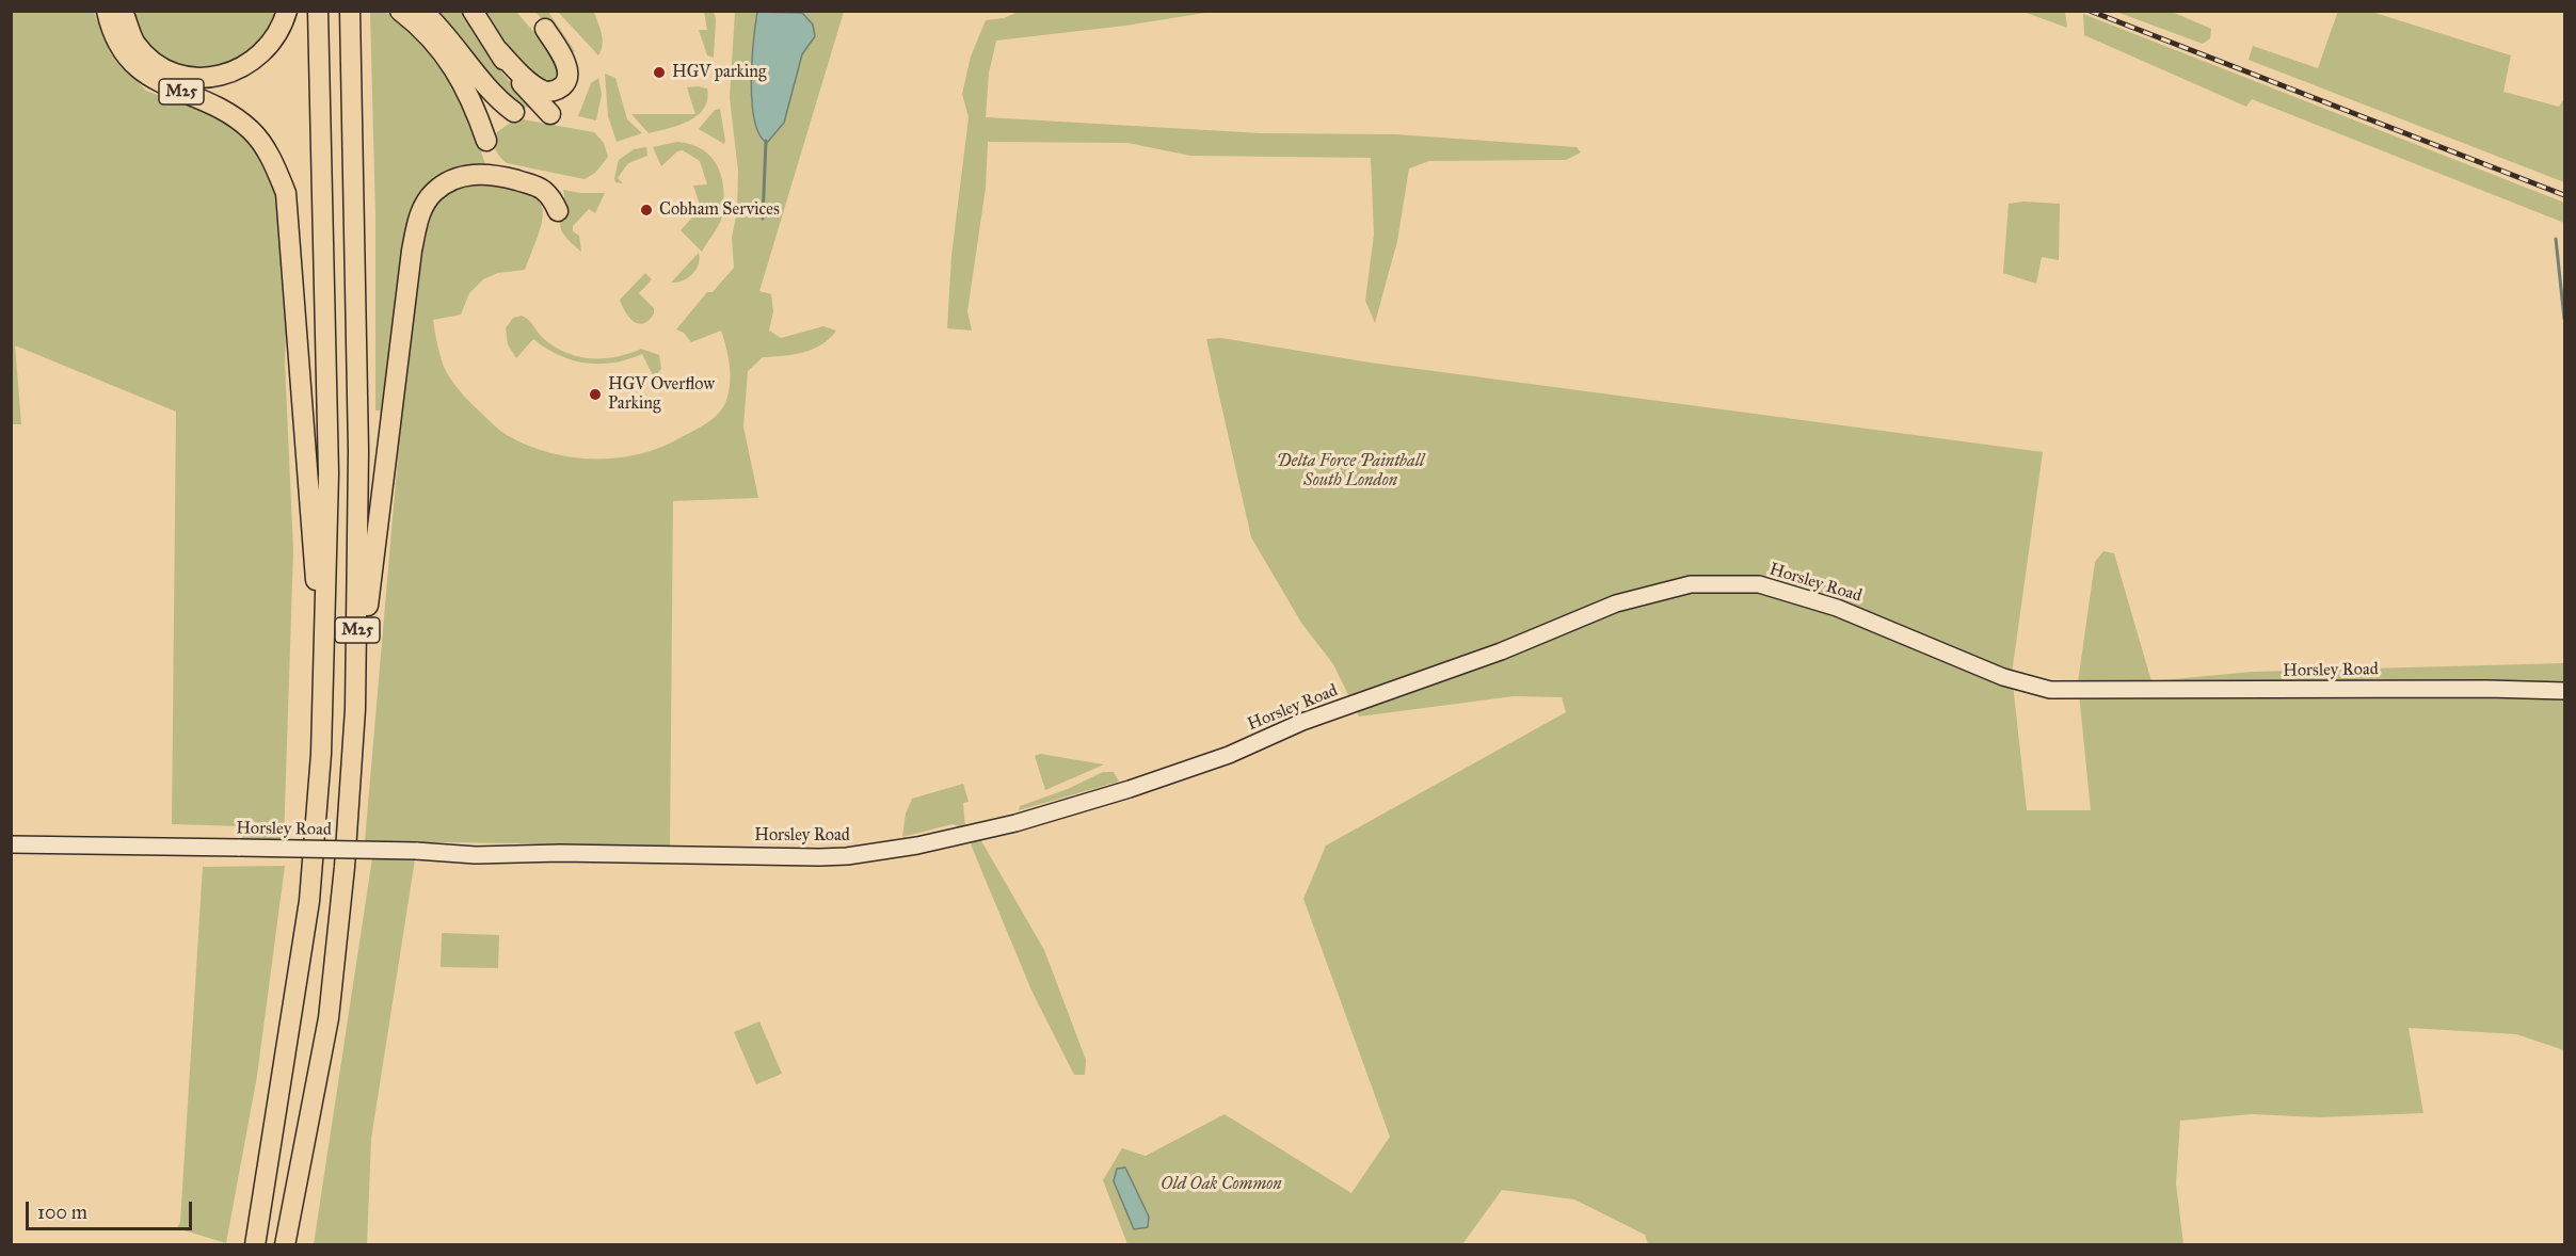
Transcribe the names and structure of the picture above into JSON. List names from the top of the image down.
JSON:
{
  "streets": {
    "highway": ["M25"],
    "street": ["Horsley Road"]
  },
  "parks": ["Delta Force Paintball South London", "Old Oak Common"],
  "places": ["HGV parking", "Cobham Services", "HGV Overflow Parking"],
  "scale_bar": "100 m"
}
